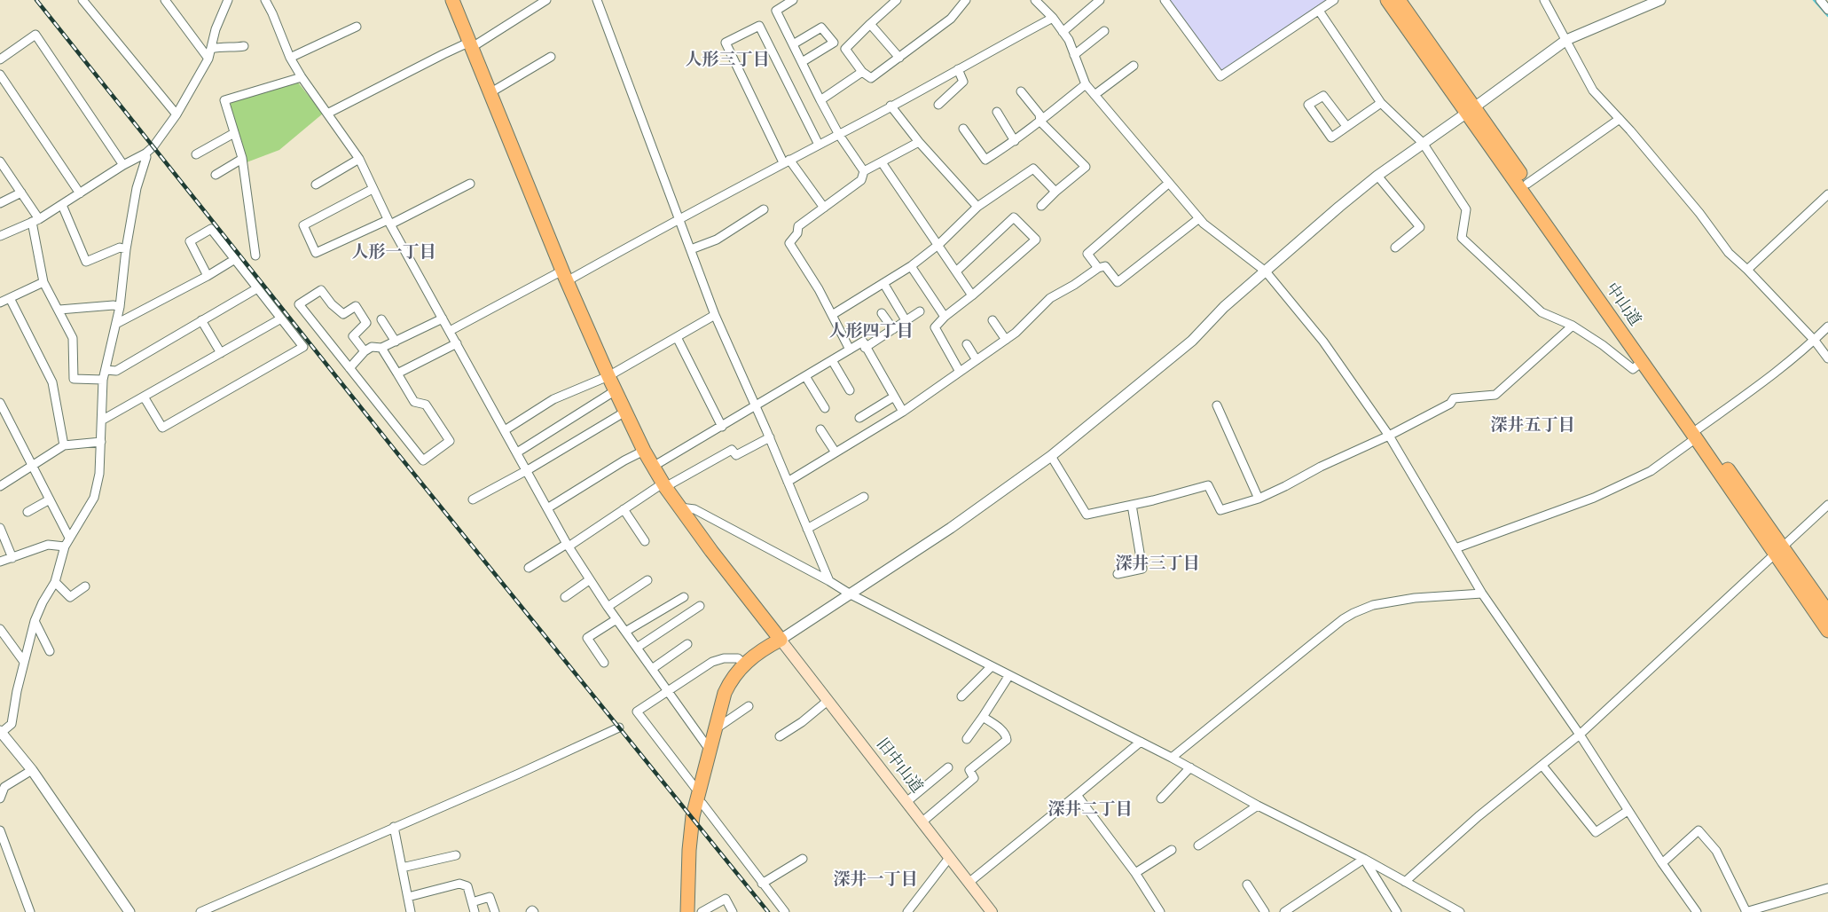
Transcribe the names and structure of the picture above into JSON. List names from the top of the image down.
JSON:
{
  "streets": {
    "main road": ["中山道", "旧中山道"]
  },
  "districts": [
    "人形三丁目",
    "人形一丁目",
    "人形四丁目",
    "深井五丁目",
    "深井三丁目",
    "深井二丁目",
    "深井一丁目"
  ]
}
